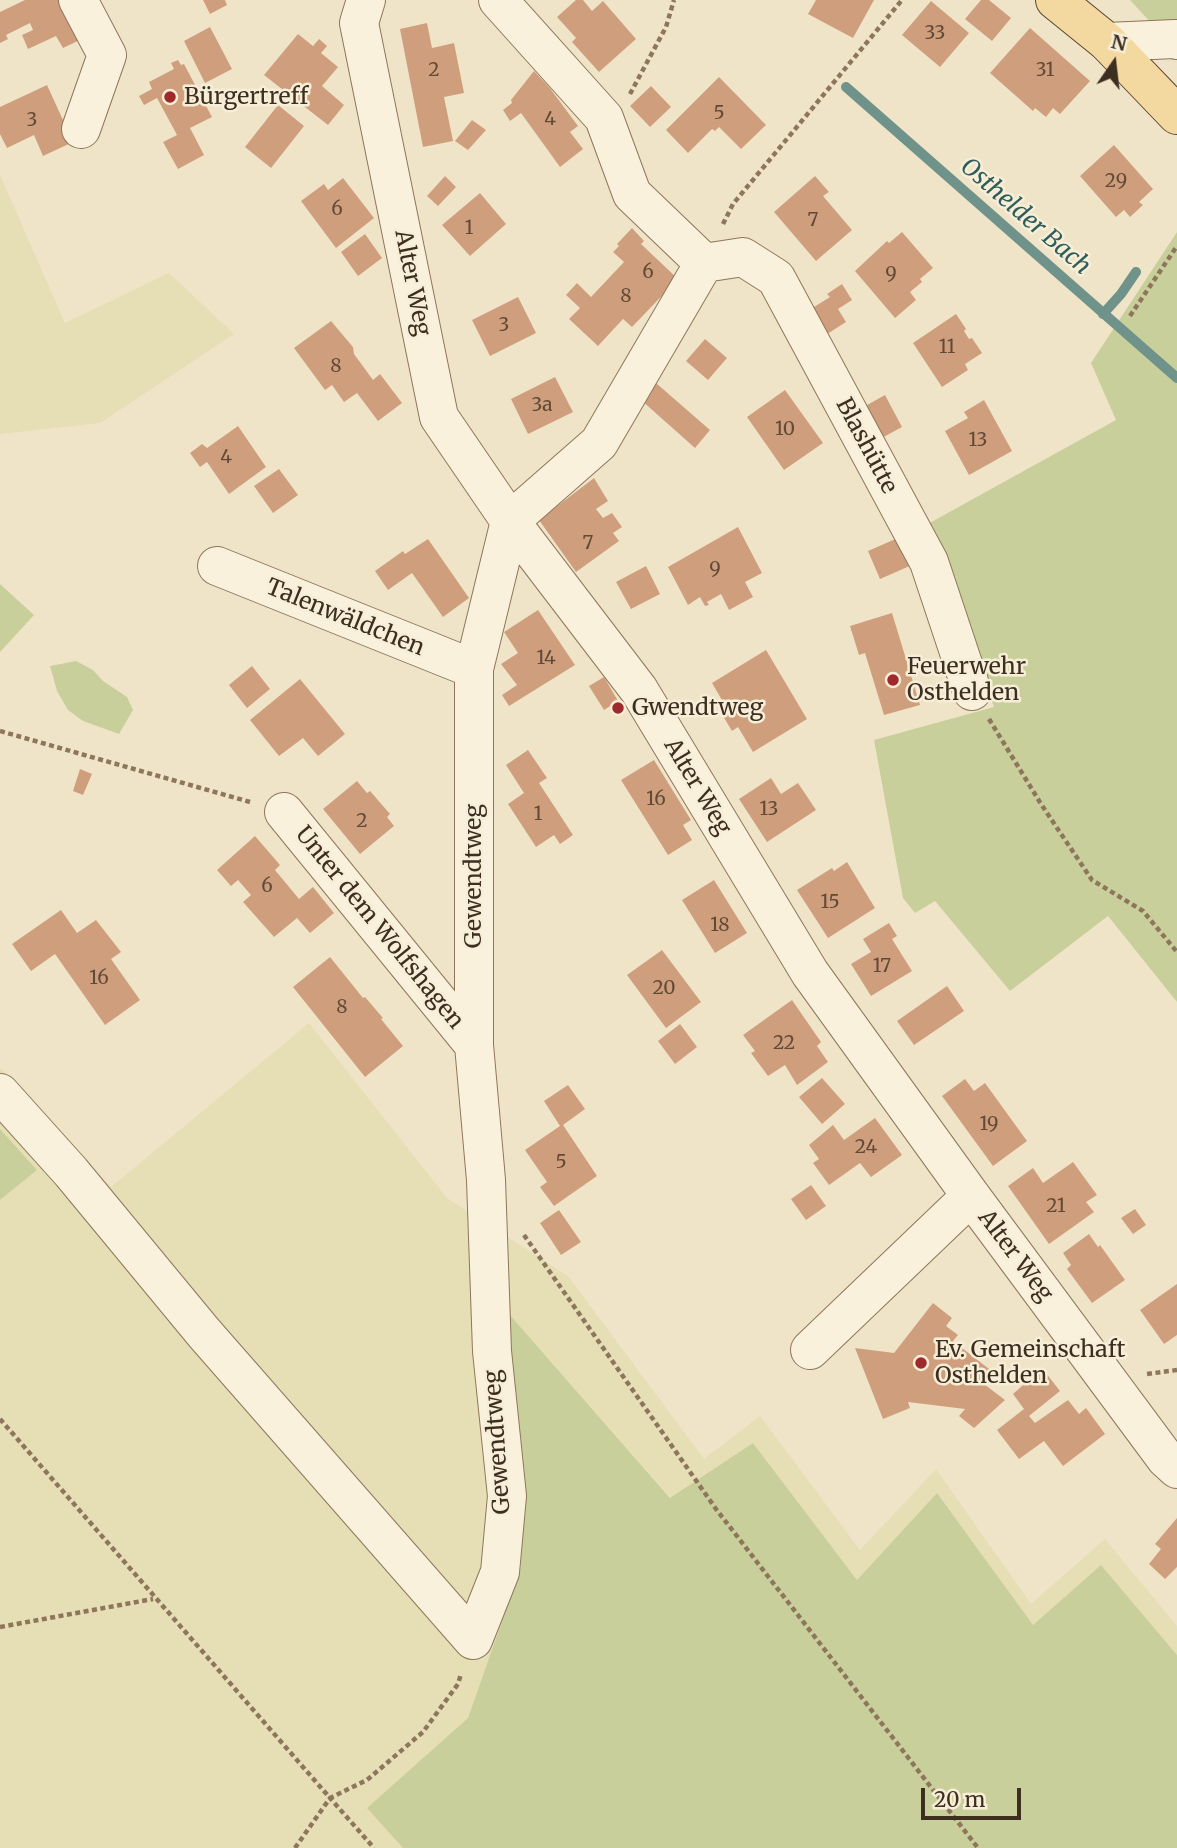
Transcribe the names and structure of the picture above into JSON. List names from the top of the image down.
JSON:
{
  "streets": {
    "street": [
      "Alter Weg",
      "Blashütte",
      "Talenwäldchen",
      "Gewendtweg",
      "Unter dem Wolfshagen"
    ]
  },
  "crossings": [
    ["Alter Weg", "Gewendtweg"],
    ["Talenwäldchen", "Gewendtweg"],
    ["Gewendtweg", "Unter dem Wolfshagen"]
  ],
  "water": ["Osthelder Bach"],
  "places": [
    "Bürgertreff",
    "Feuerwehr Osthelden",
    "Gwendtweg",
    "Ev. Gemeinschaft Osthelden"
  ],
  "house_numbers": [
    "33",
    "2",
    "31",
    "5",
    "4",
    "3",
    "29",
    "6",
    "7",
    "1",
    "6",
    "9",
    "8",
    "3",
    "11",
    "8",
    "3a",
    "10",
    "13",
    "4",
    "7",
    "9",
    "14",
    "16",
    "13",
    "1",
    "2",
    "6",
    "15",
    "18",
    "17",
    "16",
    "20",
    "8",
    "22",
    "19",
    "24",
    "5",
    "21"
  ],
  "scale_bar": "20 m",
  "north": "top"
}
